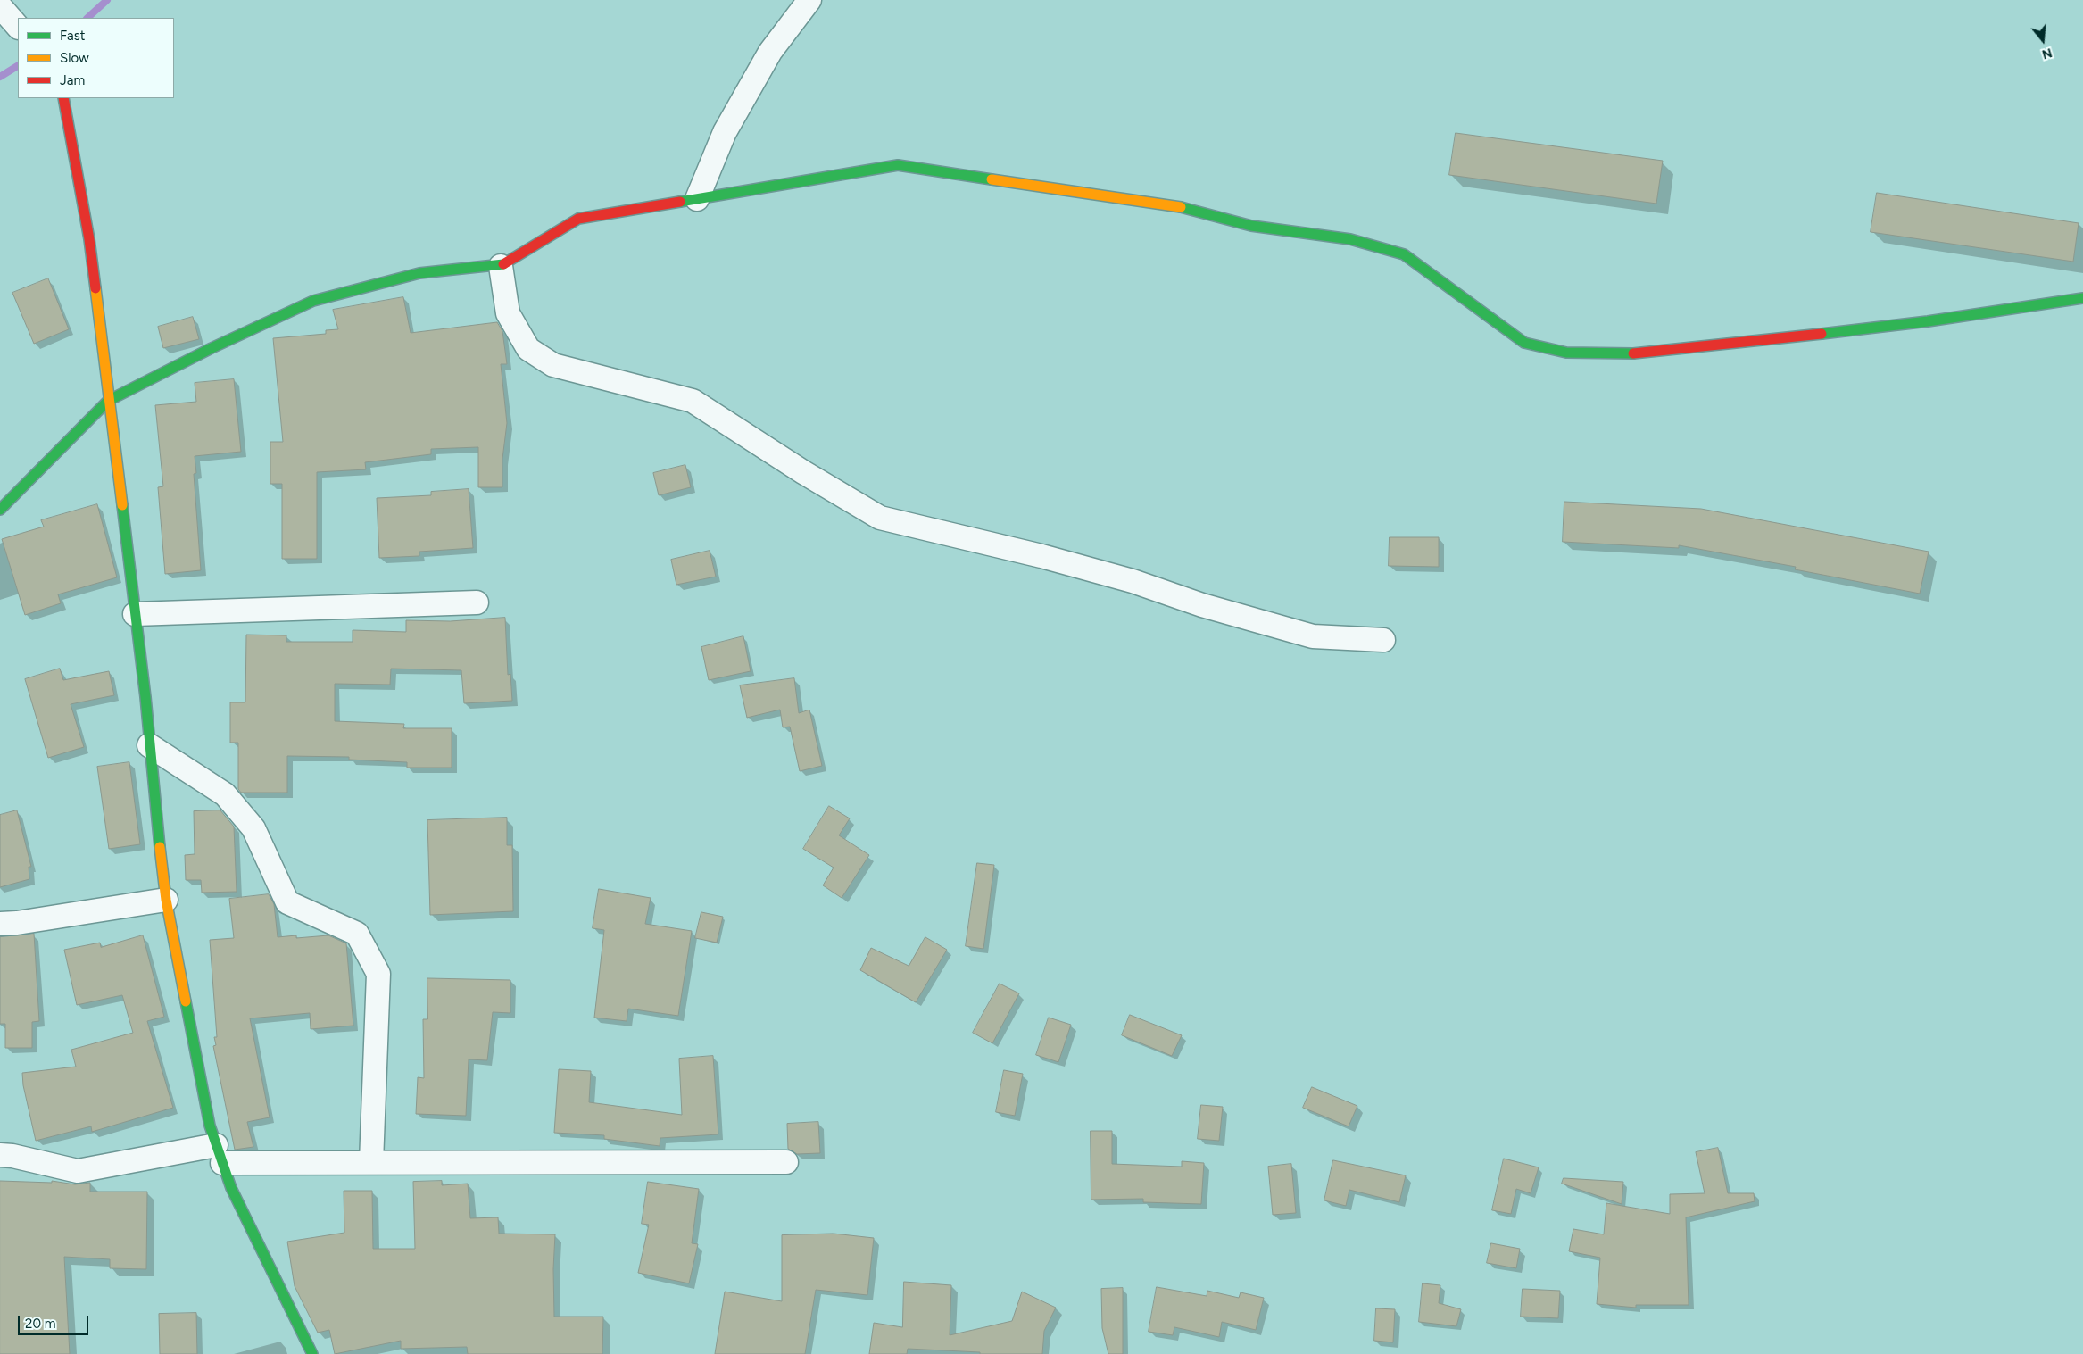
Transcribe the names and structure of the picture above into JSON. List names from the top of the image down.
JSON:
{
  "legend": ["Fast", "Slow", "Jam"],
  "scale_bar": "20 m",
  "north": "bottom"
}
